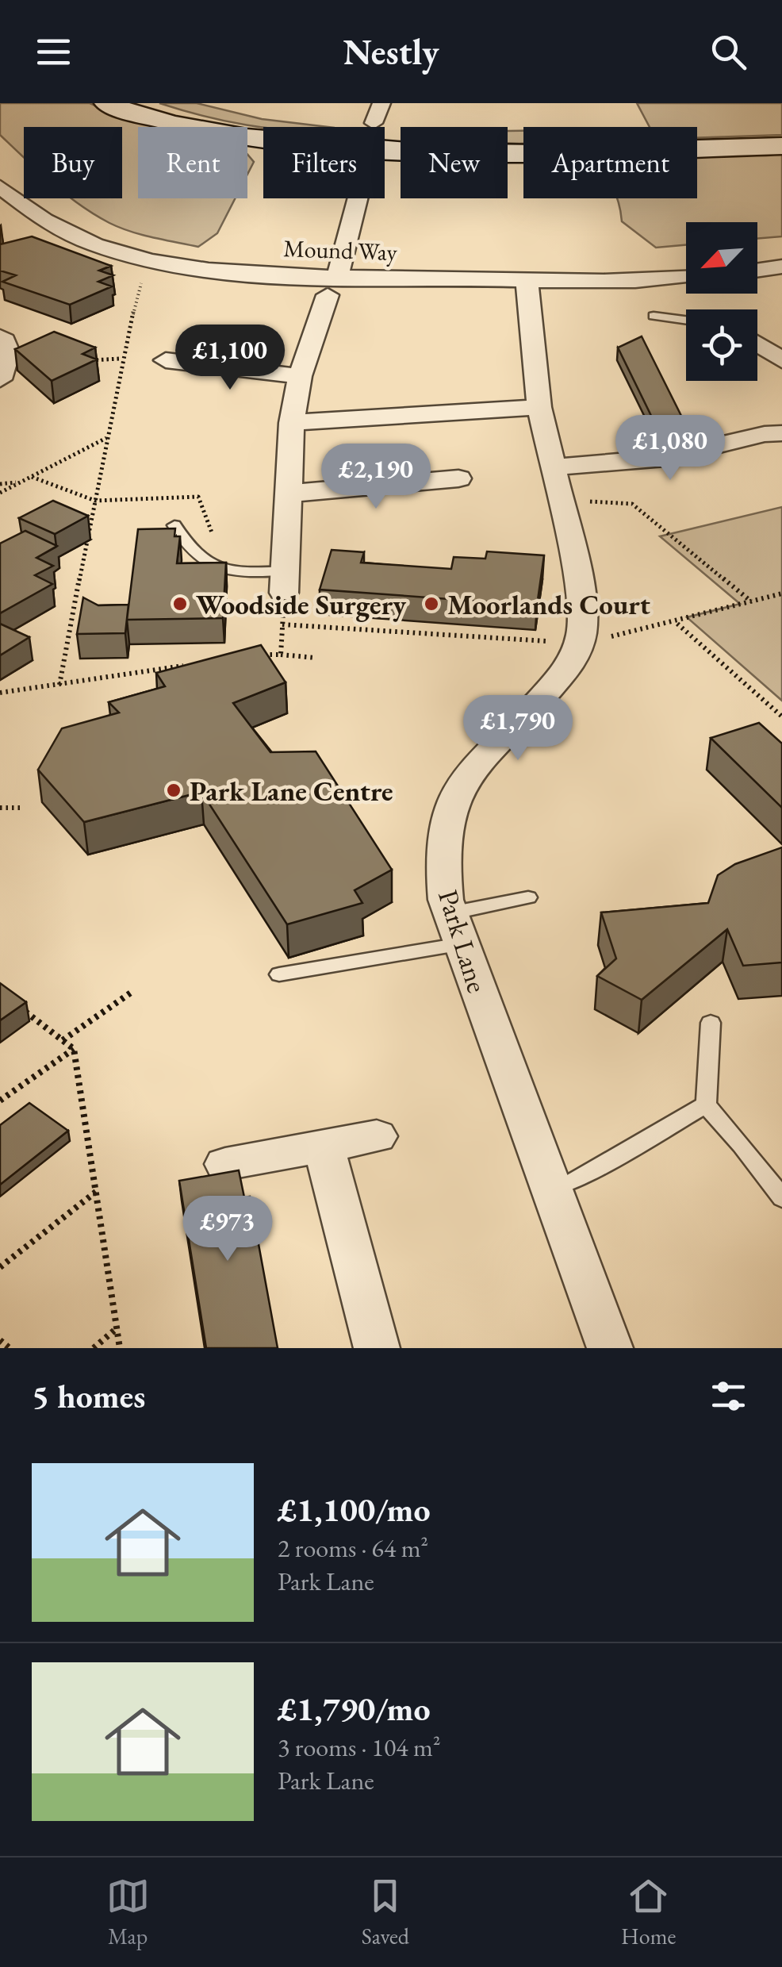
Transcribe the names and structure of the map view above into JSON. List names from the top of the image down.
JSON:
{
  "streets": {
    "street": ["Mound Way", "Park Lane"]
  },
  "crossings": [
    ["Mound Way", "Park Lane"]
  ],
  "places": ["Woodside Surgery", "Moorlands Court", "Park Lane Centre"],
  "north": "bottom left",
  "page": {
    "header": "Nestly",
    "chip": [
      "Buy",
      "Rent",
      "Filters",
      "New",
      "Apartment"
    ],
    "price": [
      "£1,100",
      "£1,080",
      "£2,190",
      "£1,790",
      "£973"
    ],
    "heading": "5 homes",
    "list": [
      {
        "name": "£1,100/mo",
        "note": "2 rooms · 64 m² · Park Lane"
      },
      {
        "name": "£1,790/mo",
        "note": "3 rooms · 104 m² · Park Lane"
      }
    ],
    "tabs": ["Map", "Saved", "Home"]
  }
}
